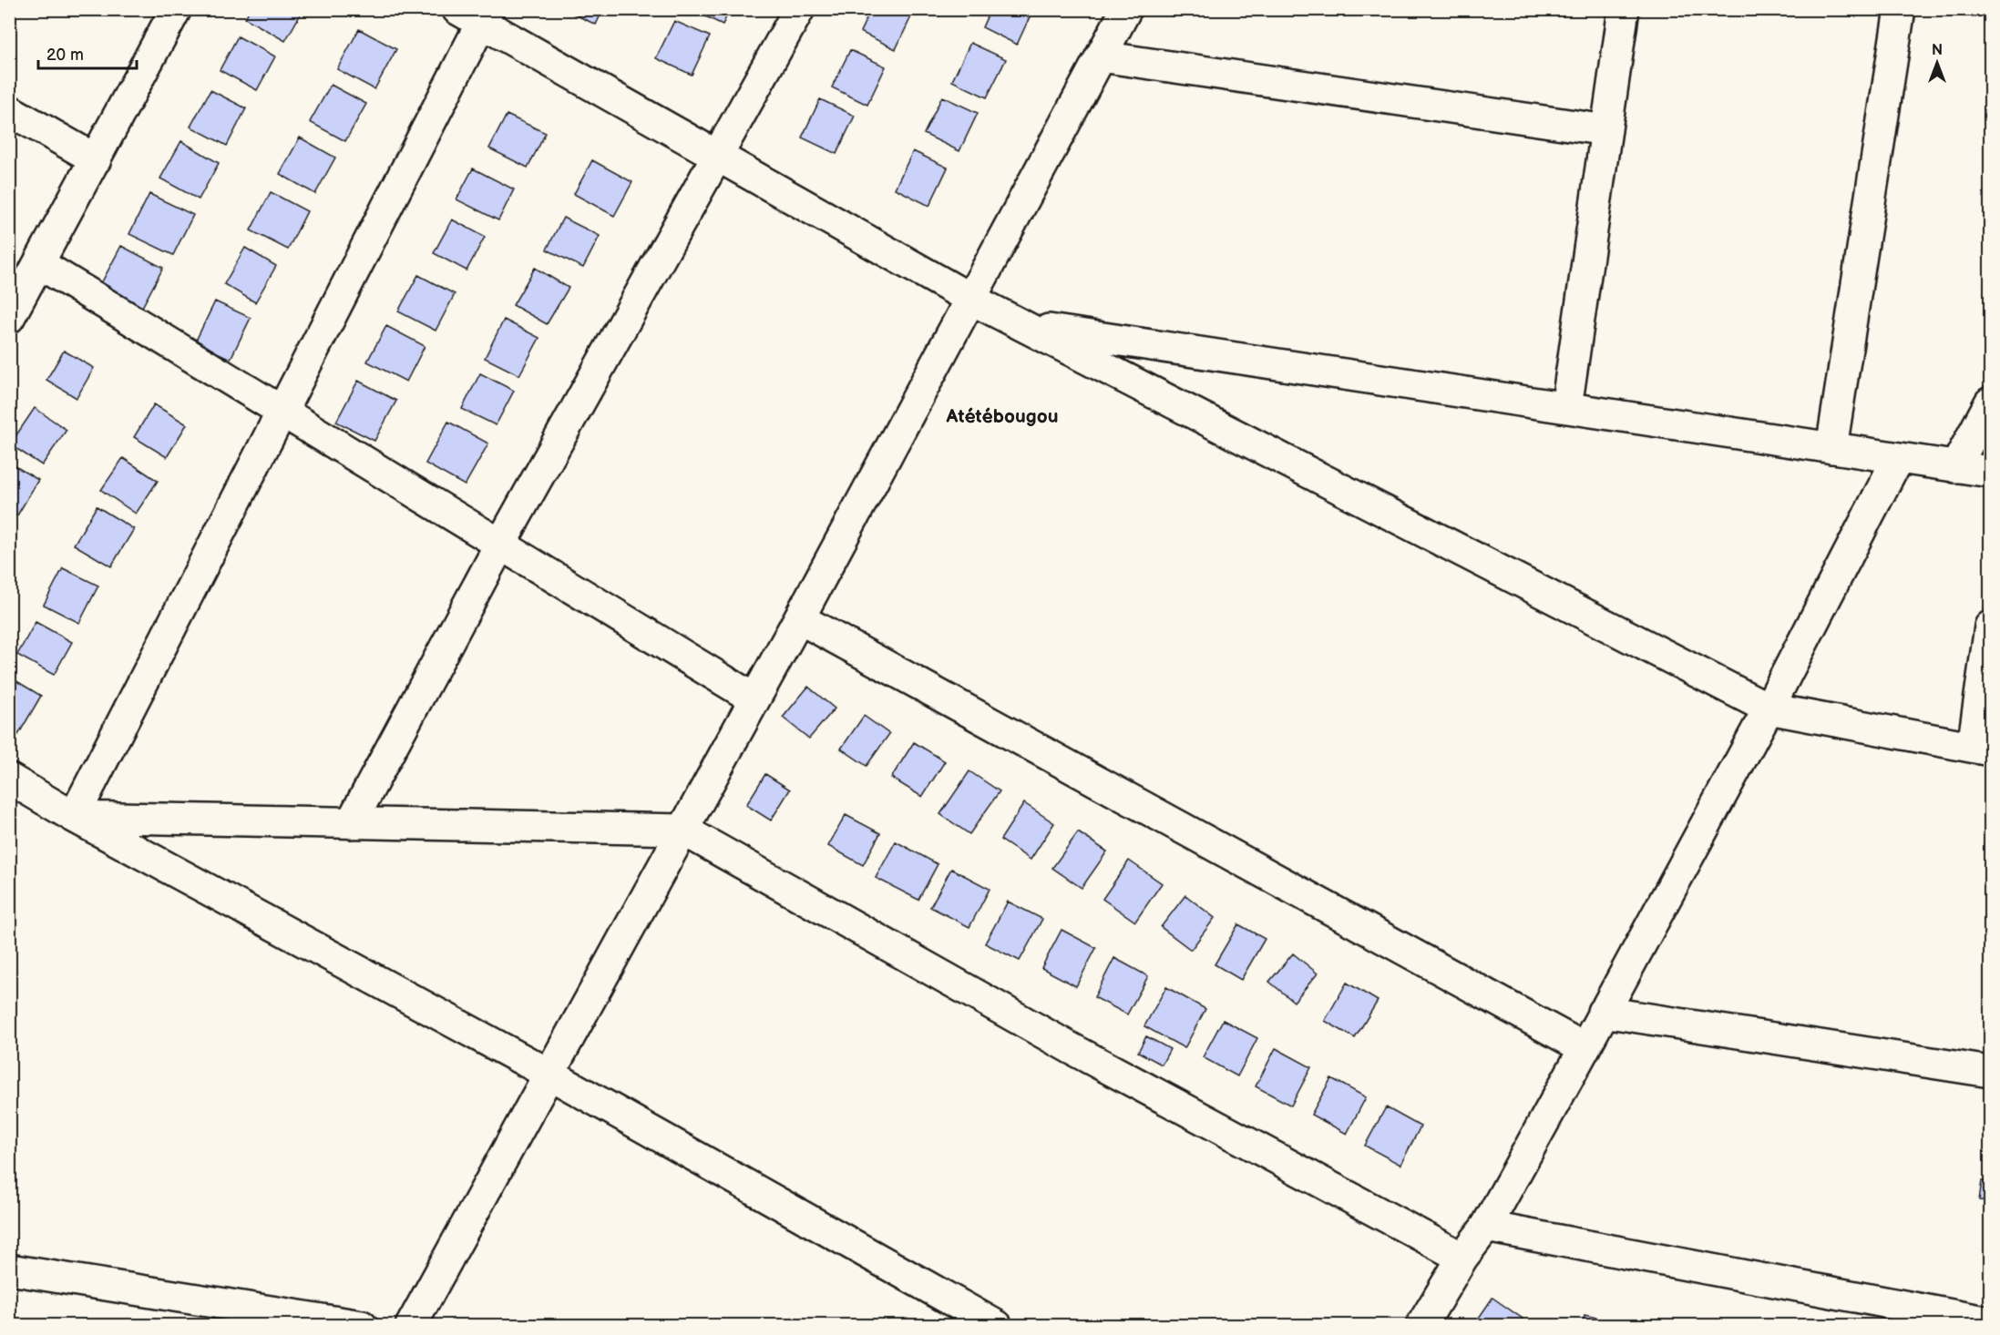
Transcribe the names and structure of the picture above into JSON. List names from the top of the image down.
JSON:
{
  "districts": ["Atétébougou"],
  "scale_bar": "20 m",
  "north": "top"
}
